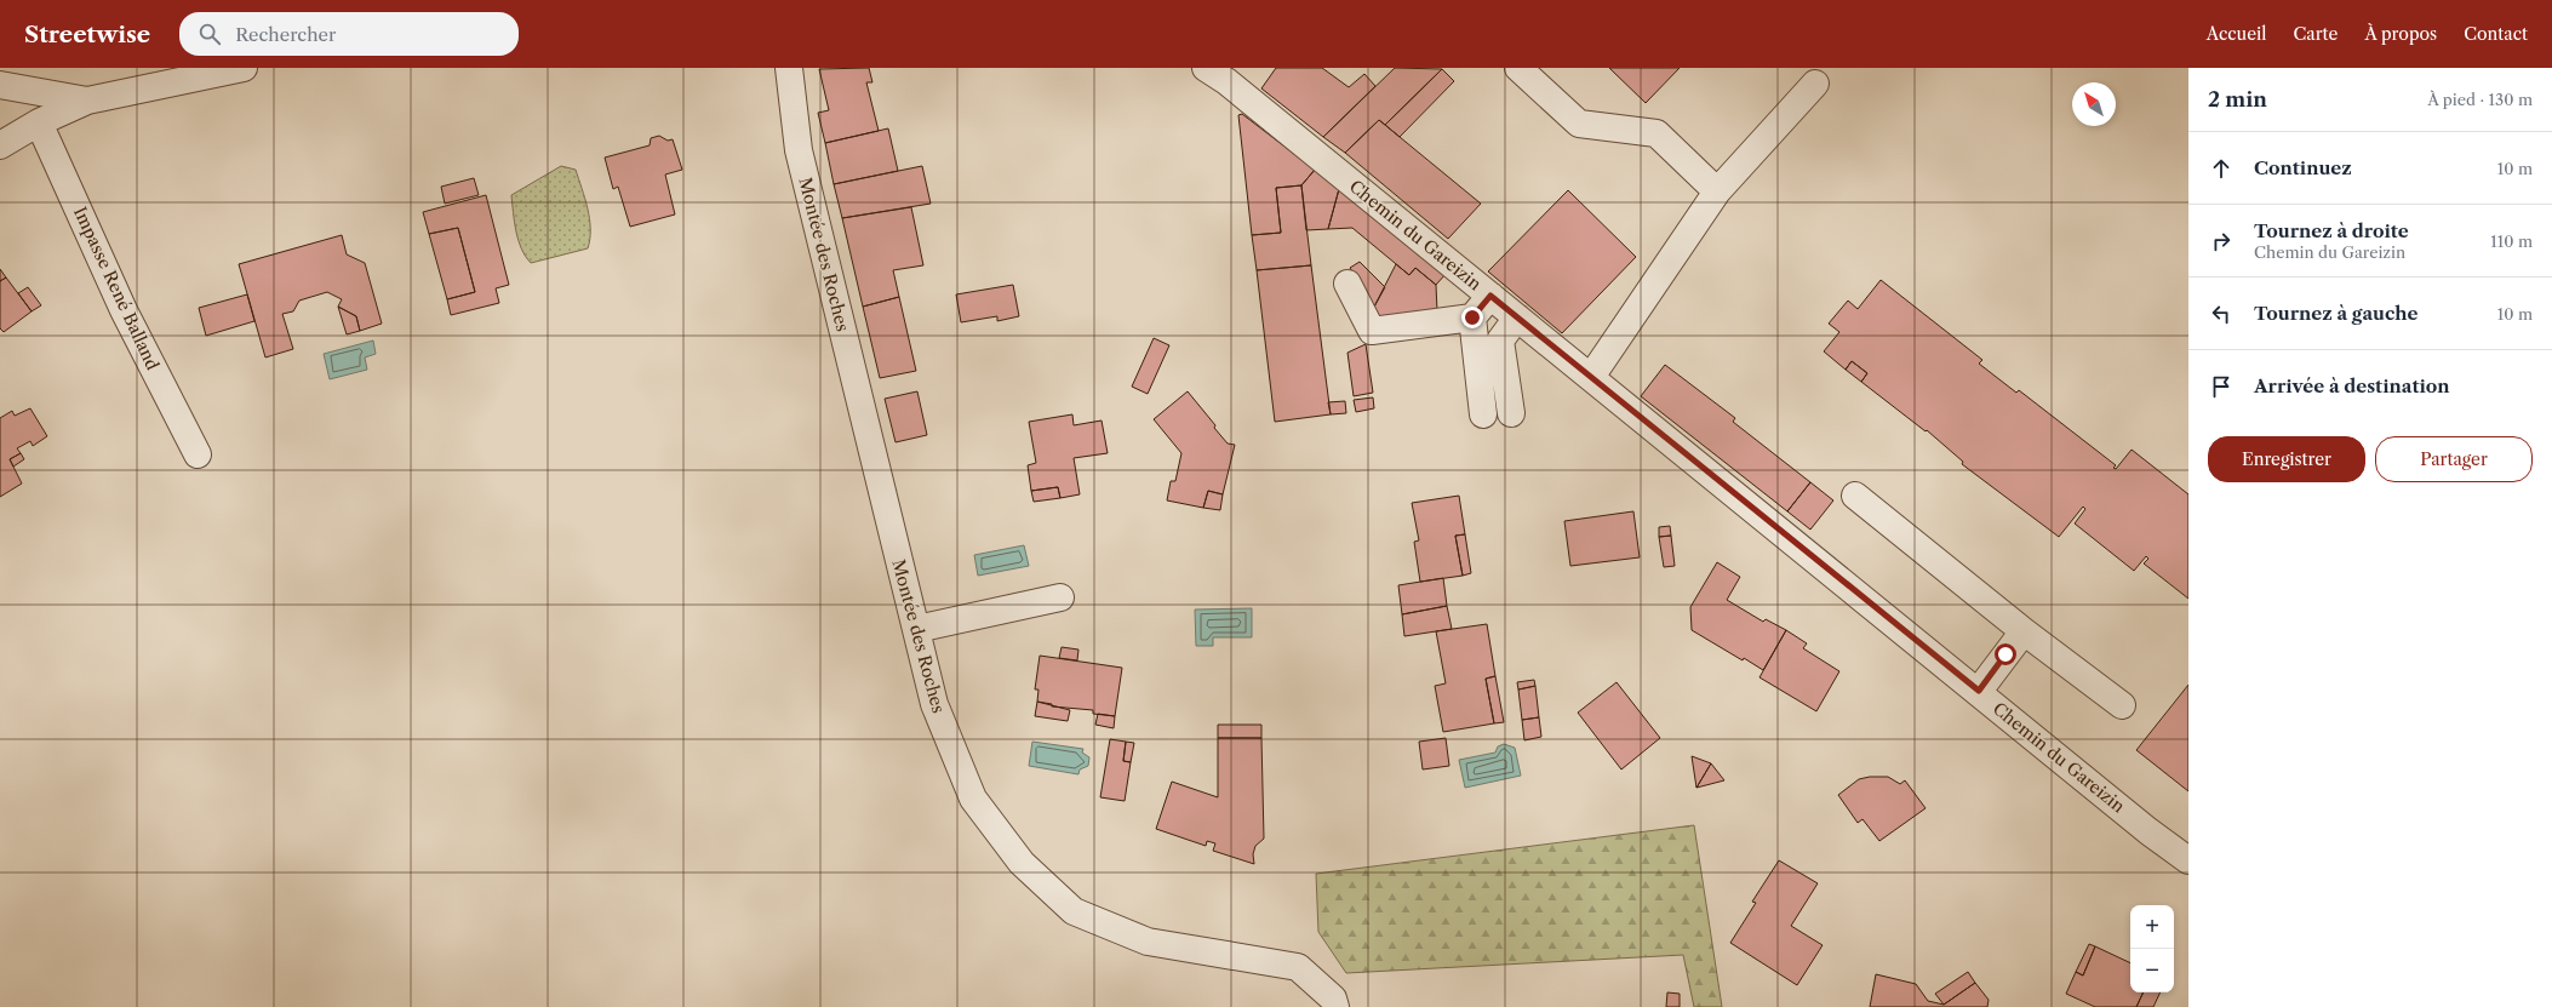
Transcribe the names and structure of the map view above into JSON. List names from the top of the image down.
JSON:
{
  "streets": {
    "street": ["Chemin du Gareizin", "Montée des Roches", "Impasse René Balland"]
  },
  "north": "top left",
  "page": {
    "header": "Streetwise",
    "search": "Rechercher",
    "nav": [
      "Accueil",
      "Carte",
      "À propos",
      "Contact"
    ],
    "heading": ["2 min", "À pied · 130 m"],
    "list": [
      ["Continuez", "10 m"],
      ["Tournez à droite", "Chemin du Gareizin", "110 m"],
      ["Tournez à gauche", "10 m"],
      "Arrivée à destination"
    ],
    "buttons": ["Enregistrer", "Partager"],
    "map_buttons": ["+", "−"]
  }
}
